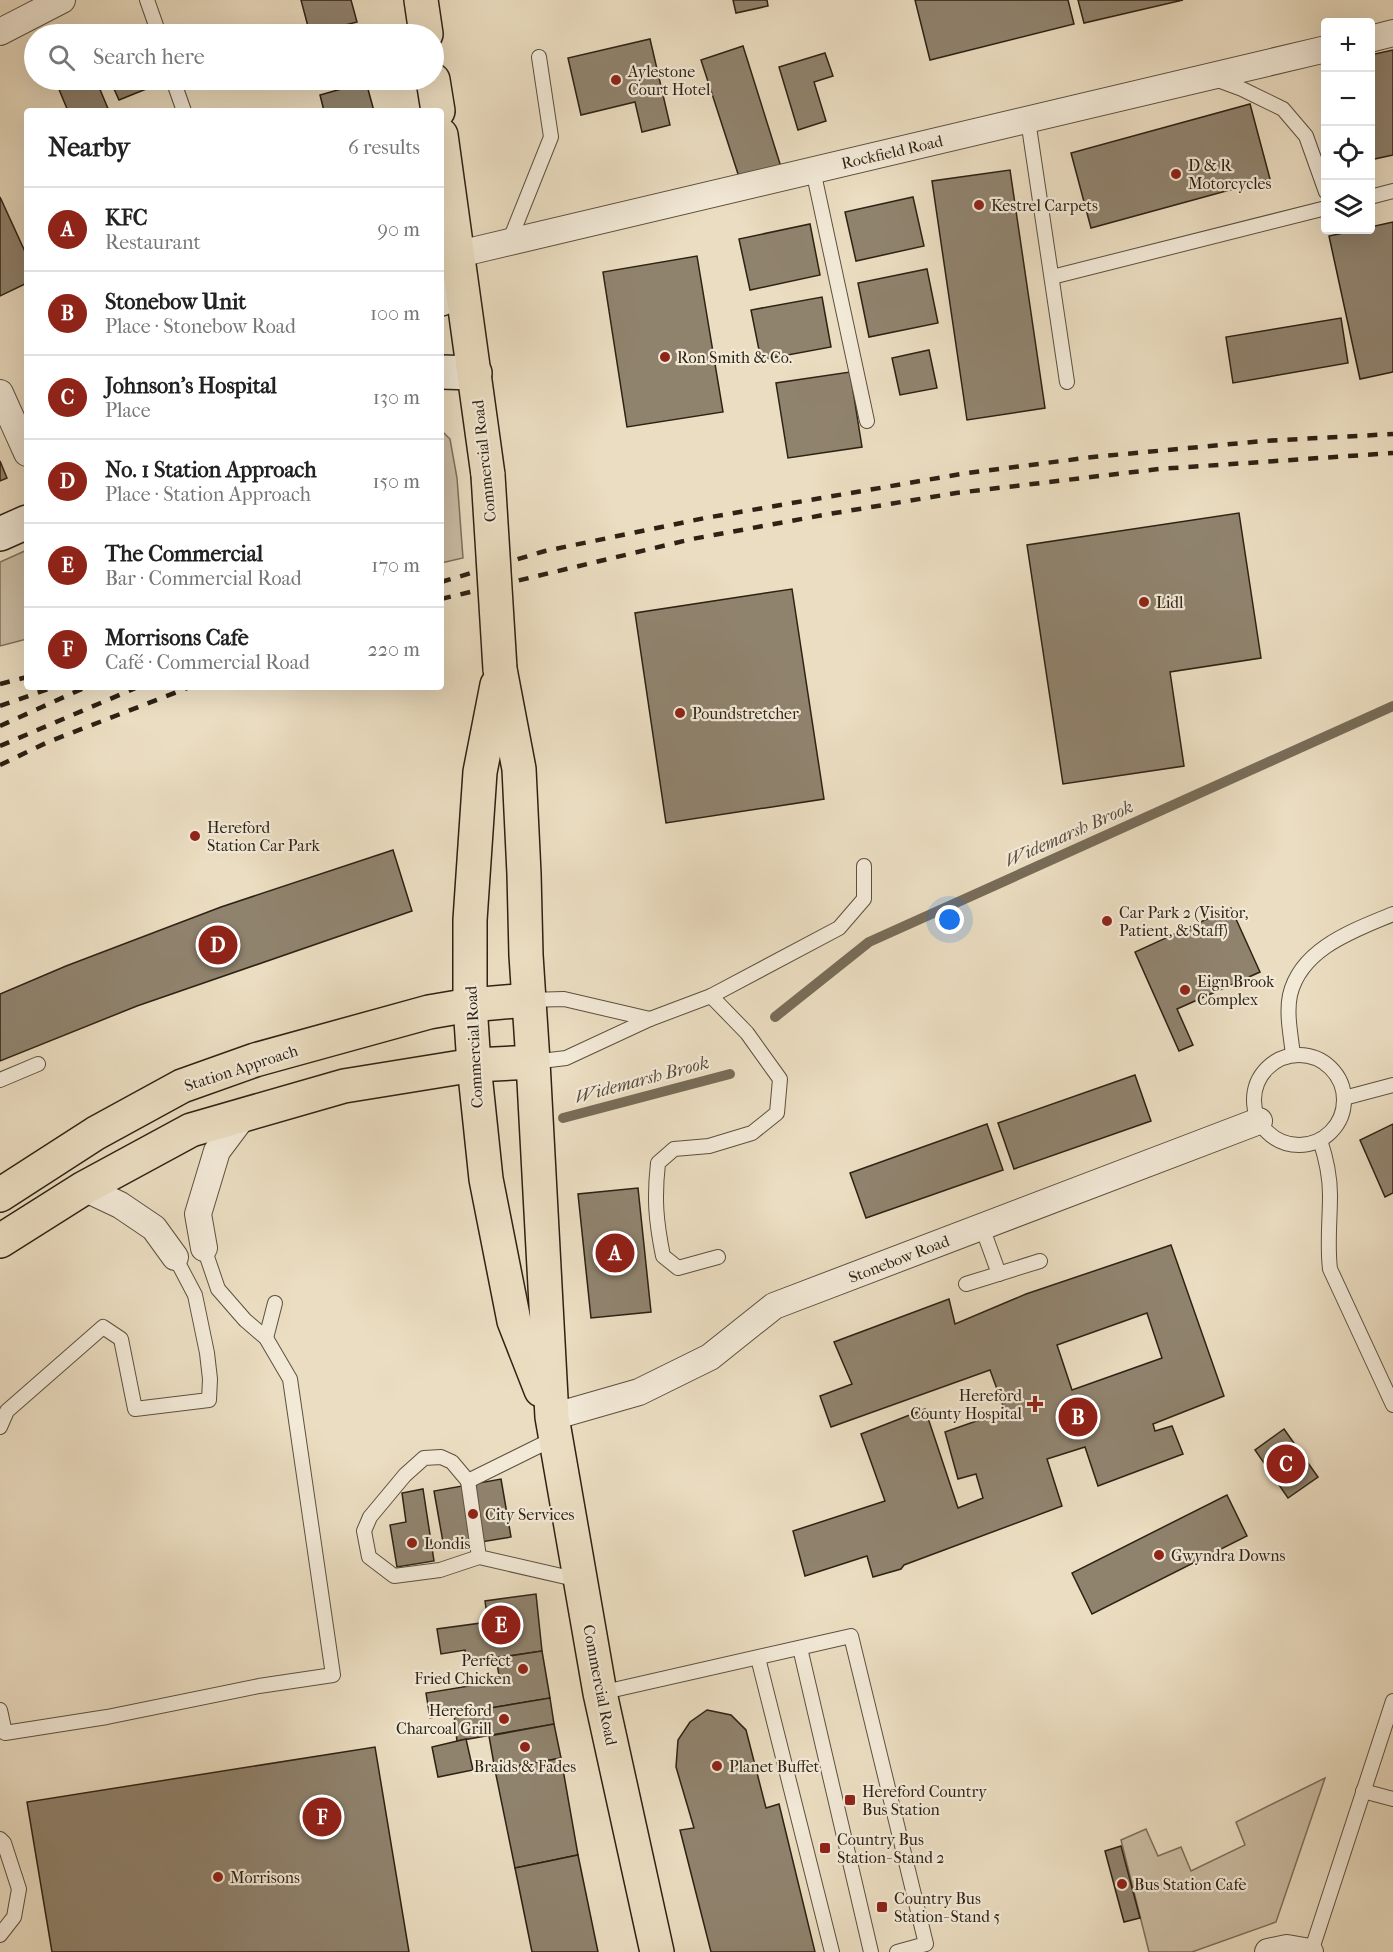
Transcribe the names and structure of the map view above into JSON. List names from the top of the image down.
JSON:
{
  "streets": {
    "main road": ["Commercial Road", "Station Approach"],
    "street": ["Rockfield Road", "Stonebow Road"]
  },
  "crossings": [
    ["Rockfield Road", "Commercial Road"],
    ["Commercial Road", "Station Approach"],
    ["Commercial Road", "Stonebow Road"]
  ],
  "water": ["Widemarsh Brook"],
  "places": {
    "other": [
      "Aylestone Court Hotel",
      "D & R Motorcycles",
      "Kestrel Carpets",
      "Ron Smith & Co.",
      "Lidl",
      "Poundstretcher",
      "Hereford Station Car Park",
      "Car Park 2 (Visitor, Patient, & Staff)",
      "Eign Brook Complex",
      "City Services",
      "Londis",
      "Gwyndra Downs",
      "Perfect Fried Chicken",
      "Hereford Charcoal Grill",
      "Braids & Fades",
      "Planet Buffet",
      "Morrisons",
      "Bus Station Cafe"
    ],
    "health": ["Hereford County Hospital"],
    "transit": ["Hereford Country Bus Station", "Country Bus Station- Stand 2", "Country Bus Station- Stand 5"]
  },
  "page": {
    "map_buttons": ["+", "−"],
    "search": "Search here",
    "heading": ["Nearby", "6 results"],
    "list": [
      {
        "mark": "A",
        "name": "KFC",
        "note": "Restaurant",
        "value": "90 m"
      },
      {
        "mark": "B",
        "name": "Stonebow Unit",
        "note": "Place · Stonebow Road",
        "value": "100 m"
      },
      {
        "mark": "C",
        "name": "Johnson's Hospital",
        "note": "Place",
        "value": "130 m"
      },
      {
        "mark": "D",
        "name": "No. 1 Station Approach",
        "note": "Place · Station Approach",
        "value": "150 m"
      },
      {
        "mark": "E",
        "name": "The Commercial",
        "note": "Bar · Commercial Road",
        "value": "170 m"
      },
      {
        "mark": "F",
        "name": "Morrisons Cafe",
        "note": "Café · Commercial Road",
        "value": "220 m"
      }
    ],
    "pins": [
      "D",
      "A",
      "B",
      "C",
      "E",
      "F"
    ]
  }
}
